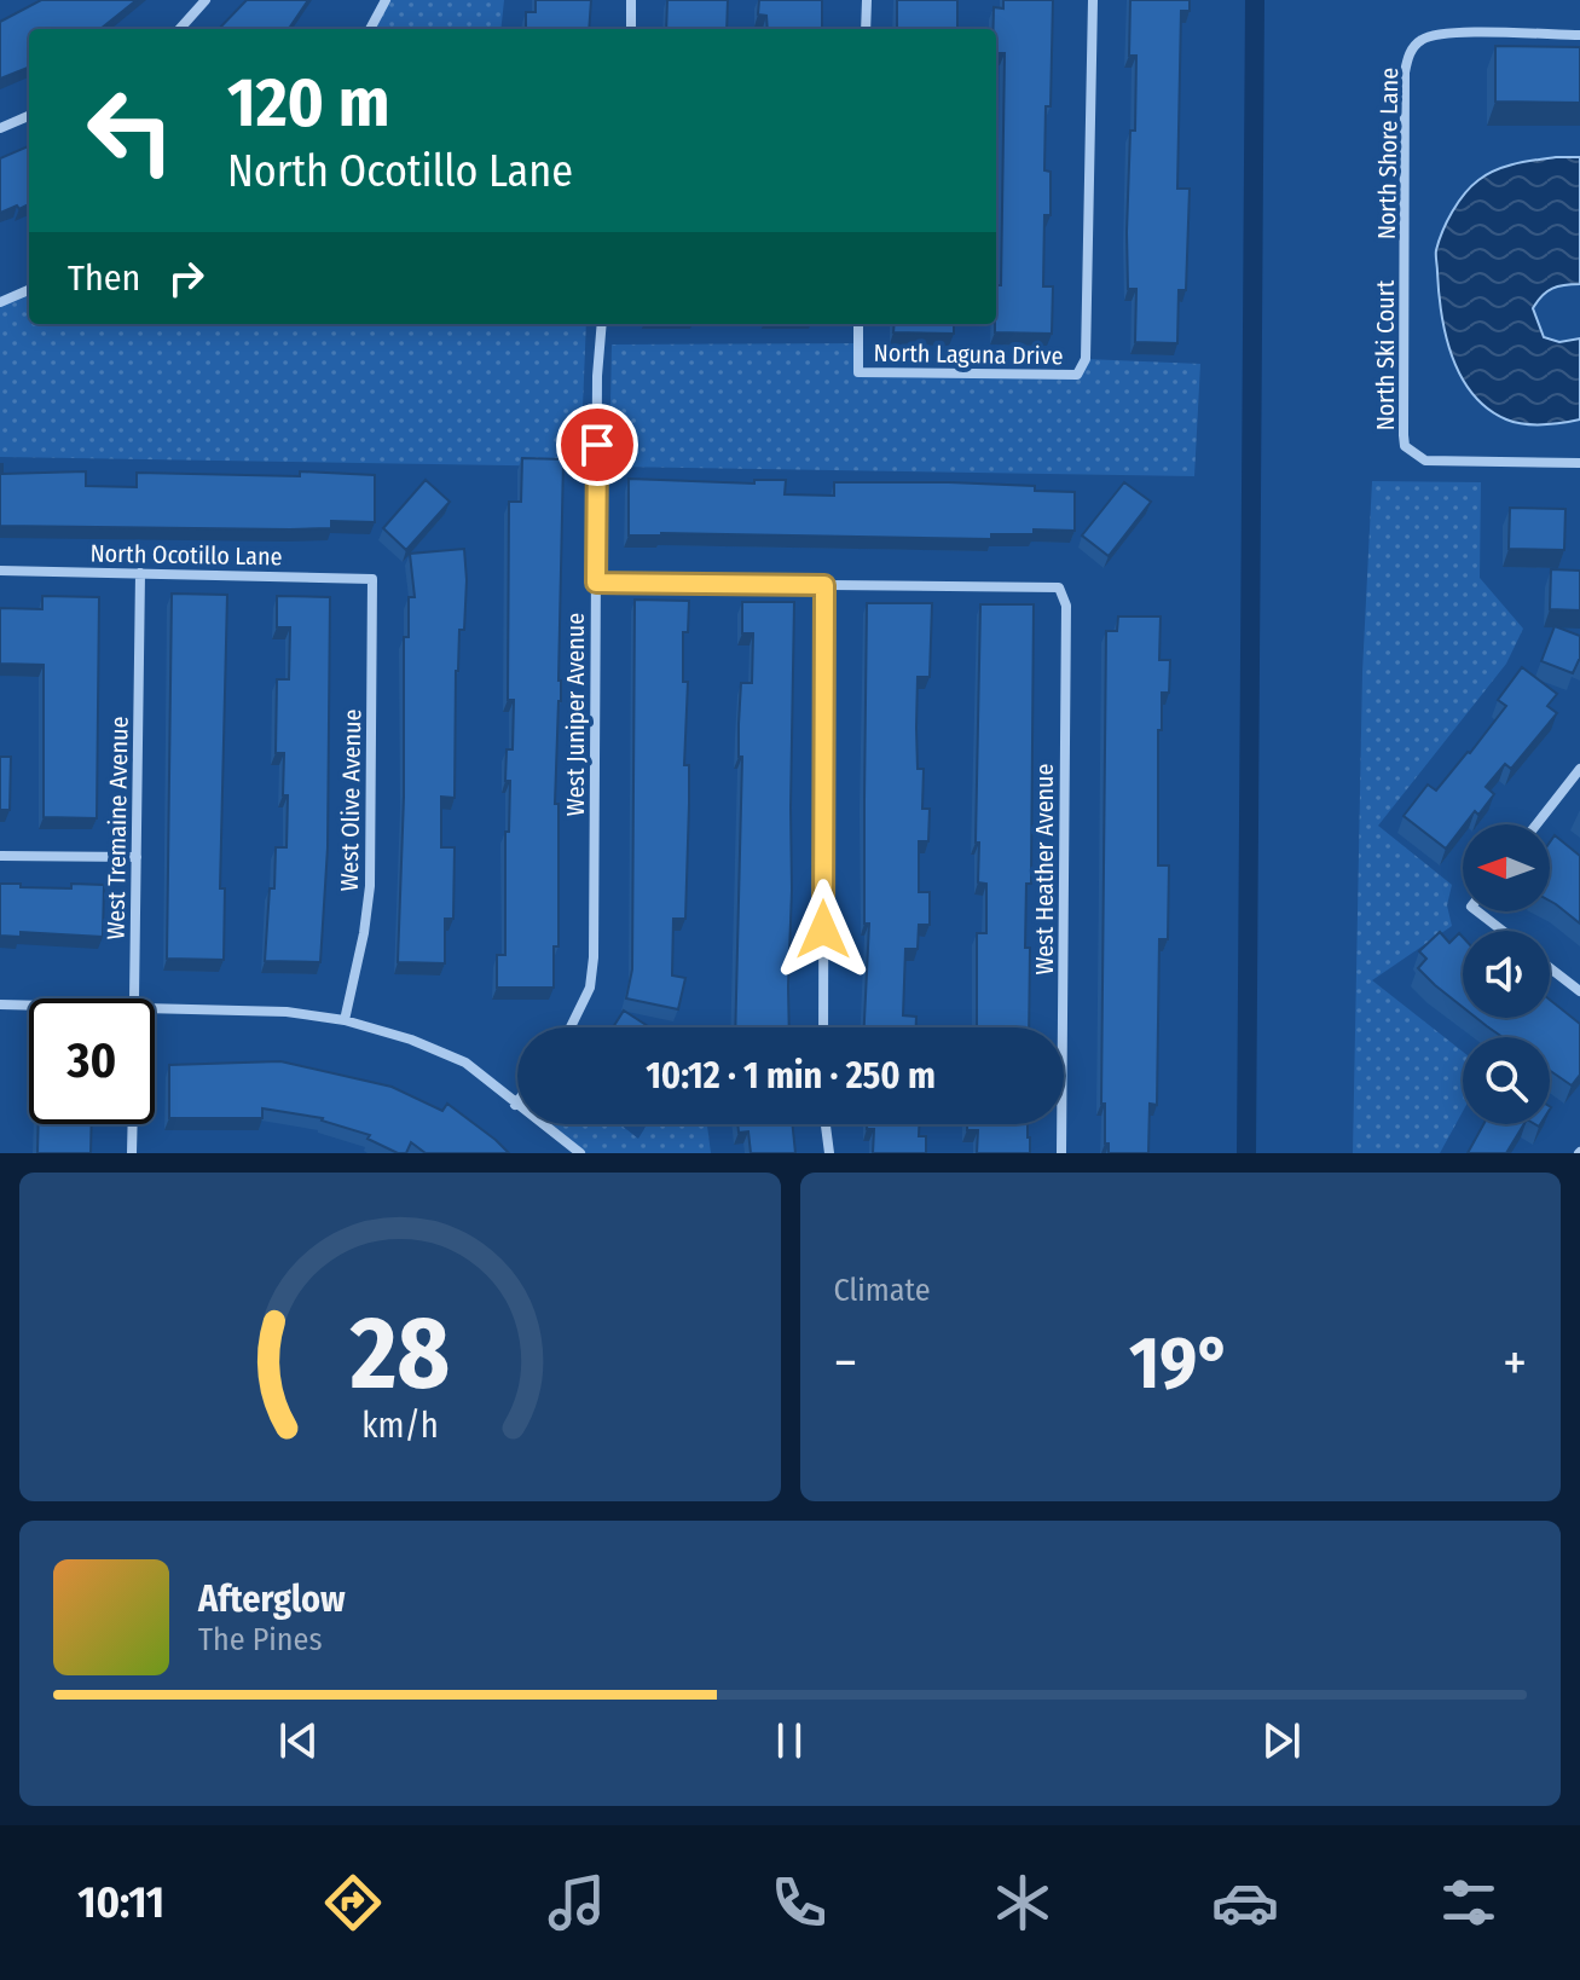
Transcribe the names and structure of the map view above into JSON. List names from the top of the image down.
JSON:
{
  "streets": {
    "street": [
      "North Shore Lane",
      "North Laguna Drive",
      "North Ski Court",
      "North Ocotillo Lane",
      "West Juniper Avenue",
      "West Olive Avenue",
      "West Tremaine Avenue",
      "West Heather Avenue"
    ]
  },
  "crossings": [
    ["North Shore Lane", "North Ski Court"],
    ["North Ocotillo Lane", "West Olive Avenue"],
    ["North Ocotillo Lane", "West Tremaine Avenue"]
  ],
  "north": "left",
  "page": {
    "turn": ["120 m", "North Ocotillo Lane"],
    "then": "Then",
    "limit": "30",
    "trip": "10:12 · 1 min · 250 m",
    "tile": "Climate",
    "heat": ["−", "19°", "+"],
    "song": ["Afterglow", "The Pines"],
    "tabs": "10:11",
    "gauge": ["28", "km/h"]
  }
}
